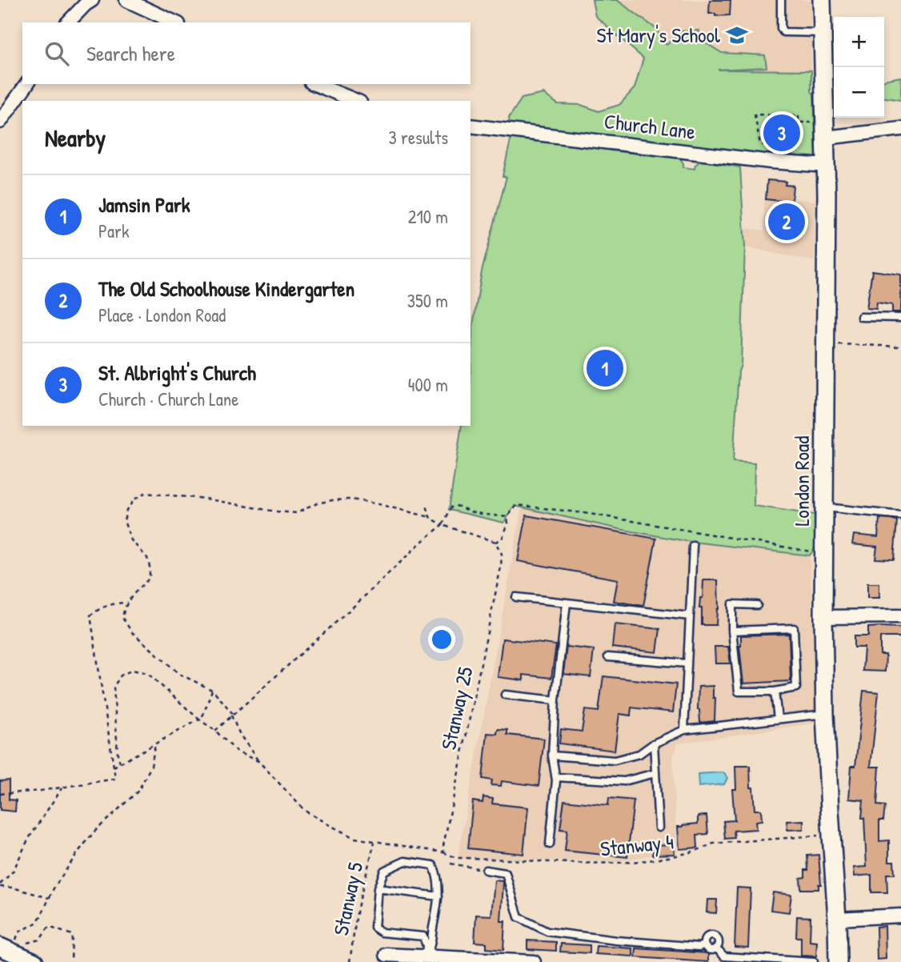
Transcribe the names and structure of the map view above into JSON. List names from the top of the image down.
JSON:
{
  "streets": {
    "main road": ["London Road"],
    "street": ["Church Lane"],
    "path": ["Stanway 25", "Stanway 4", "Stanway 5"]
  },
  "crossings": [
    ["Church Lane", "London Road"],
    ["London Road", "Stanway 4"],
    ["Stanway 25", "Stanway 4"]
  ],
  "places": {
    "school or university": ["St Mary's School"]
  },
  "page": {
    "map_buttons": ["+", "−"],
    "search": "Search here",
    "heading": ["Nearby", "3 results"],
    "pins": ["3", "2", "1"],
    "list": [
      {
        "mark": "1",
        "name": "Jamsin Park",
        "note": "Park",
        "value": "210 m"
      },
      {
        "mark": "2",
        "name": "The Old Schoolhouse Kindergarten",
        "note": "Place · London Road",
        "value": "350 m"
      },
      {
        "mark": "3",
        "name": "St. Albright's Church",
        "note": "Church · Church Lane",
        "value": "400 m"
      }
    ]
  }
}
